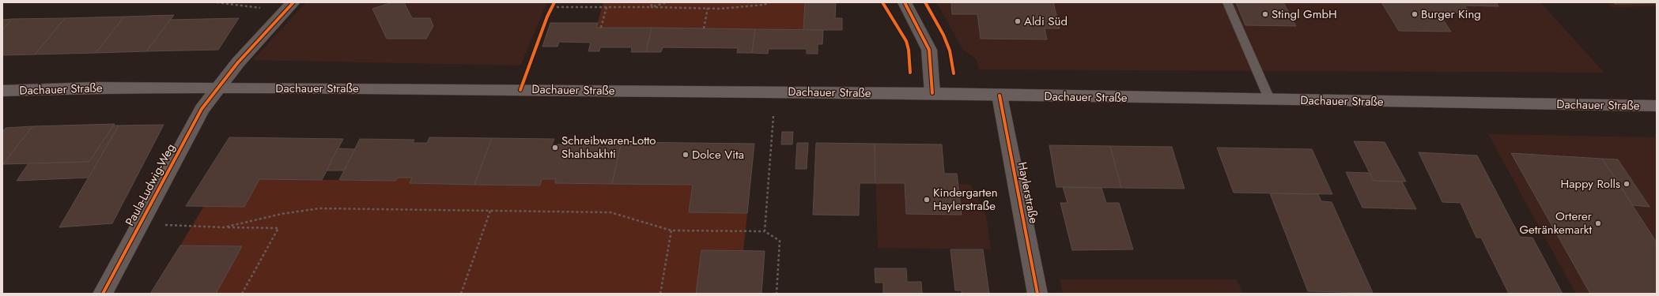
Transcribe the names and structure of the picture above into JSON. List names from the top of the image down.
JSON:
{
  "streets": {
    "main road": ["Dachauer Straße"],
    "street": ["Paula-Ludwig-Weg", "Haylerstraße"]
  },
  "crossings": [
    ["Dachauer Straße", "Paula-Ludwig-Weg"],
    ["Dachauer Straße", "Haylerstraße"]
  ],
  "places": [
    "Stingl GmbH",
    "Burger King",
    "Aldi Süd",
    "Schreibwaren-Lotto Shahbakhti",
    "Dolce Vita",
    "Happy Rolls",
    "Kindergarten Haylerstraße",
    "Orterer Getränkemarkt"
  ]
}
